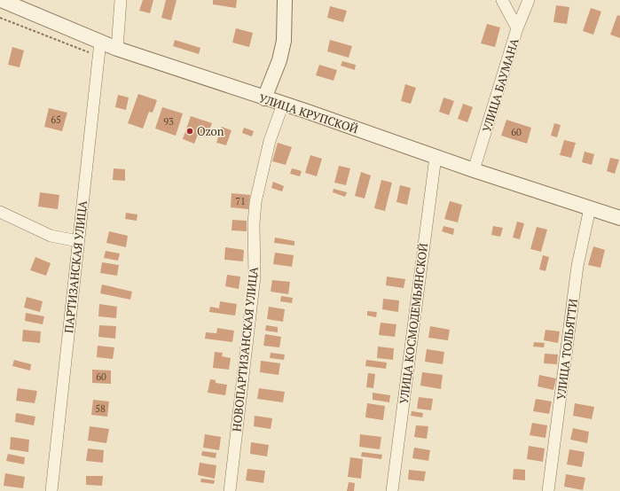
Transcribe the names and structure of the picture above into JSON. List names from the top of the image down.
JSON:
{
  "streets": {
    "street": [
      "УЛИЦА БАУМАНА",
      "УЛИЦА КРУПСКОЙ",
      "ПАРТИЗАНСКАЯ УЛИЦА",
      "УЛИЦА КОСМОДЕМЬЯНСКОЙ",
      "НОВОПАРТИЗАНСКАЯ УЛИЦА",
      "УЛИЦА ТОЛЬЯТТИ"
    ]
  },
  "crossings": [
    ["УЛИЦА БАУМАНА", "УЛИЦА КРУПСКОЙ"],
    ["УЛИЦА КРУПСКОЙ", "ПАРТИЗАНСКАЯ УЛИЦА"],
    ["УЛИЦА КРУПСКОЙ", "УЛИЦА КОСМОДЕМЬЯНСКОЙ"],
    ["УЛИЦА КРУПСКОЙ", "НОВОПАРТИЗАНСКАЯ УЛИЦА"],
    ["УЛИЦА КРУПСКОЙ", "УЛИЦА ТОЛЬЯТТИ"]
  ],
  "places": ["Ozon"],
  "house_numbers": [
    "65",
    "93",
    "60",
    "71",
    "60",
    "58"
  ]
}
